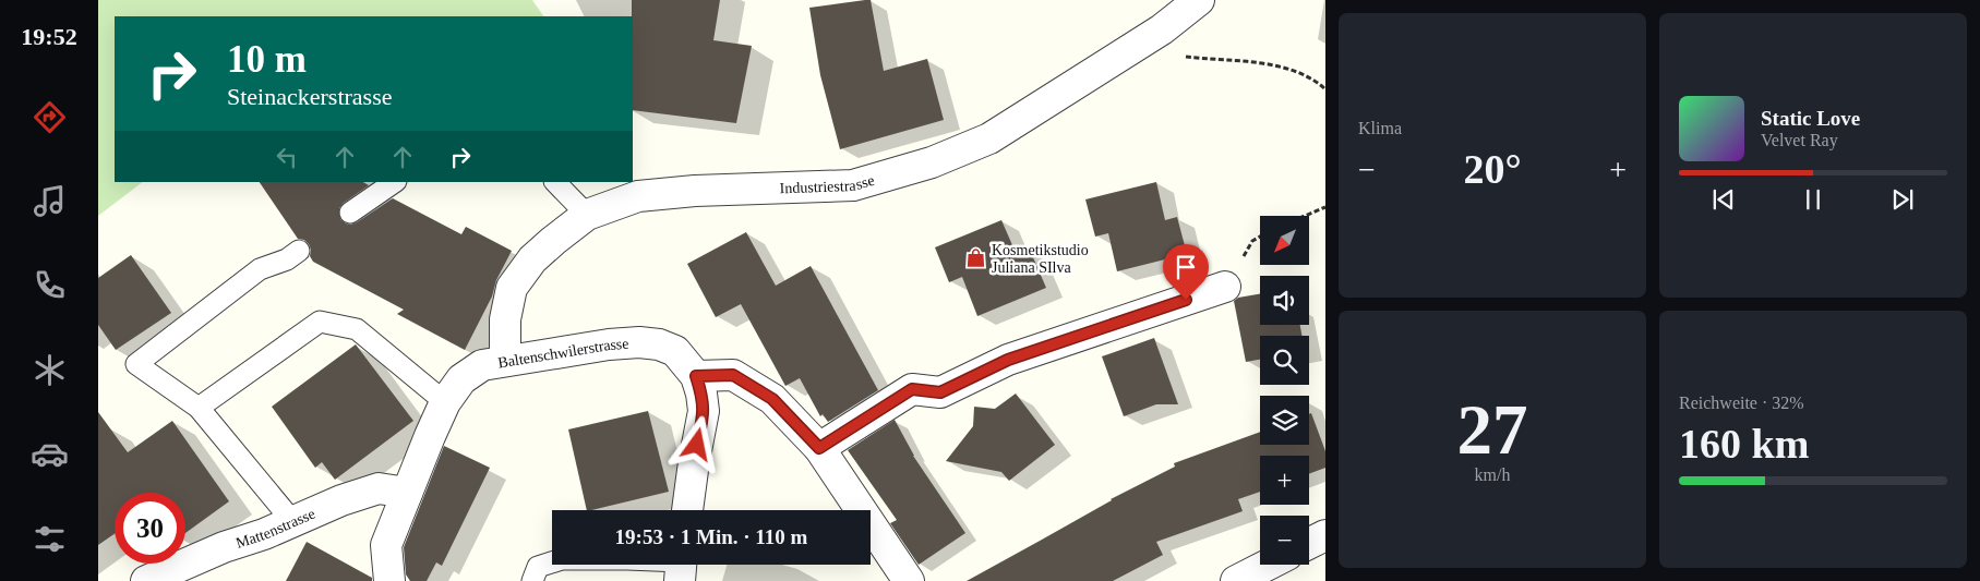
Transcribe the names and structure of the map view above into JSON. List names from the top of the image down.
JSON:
{
  "streets": {
    "street": ["Industriestrasse", "Baltenschwilerstrasse", "Mattenstrasse"]
  },
  "crossings": [
    ["Industriestrasse", "Baltenschwilerstrasse"],
    ["Baltenschwilerstrasse", "Mattenstrasse"]
  ],
  "places": {
    "shop": ["Kosmetikstudio Juliana SIlva"]
  },
  "north": "bottom left",
  "page": {
    "tabs": "19:52",
    "tile": [
      "Klima",
      ["27", "km/h"],
      ["Reichweite · 32%", "160 km"]
    ],
    "turn": ["10 m", "Steinackerstrasse"],
    "song": ["Static Love", "Velvet Ray"],
    "heat": ["−", "20°", "+"],
    "map_buttons": ["+", "−"],
    "limit": "30",
    "trip": "19:53 · 1 Min. · 110 m"
  }
}
